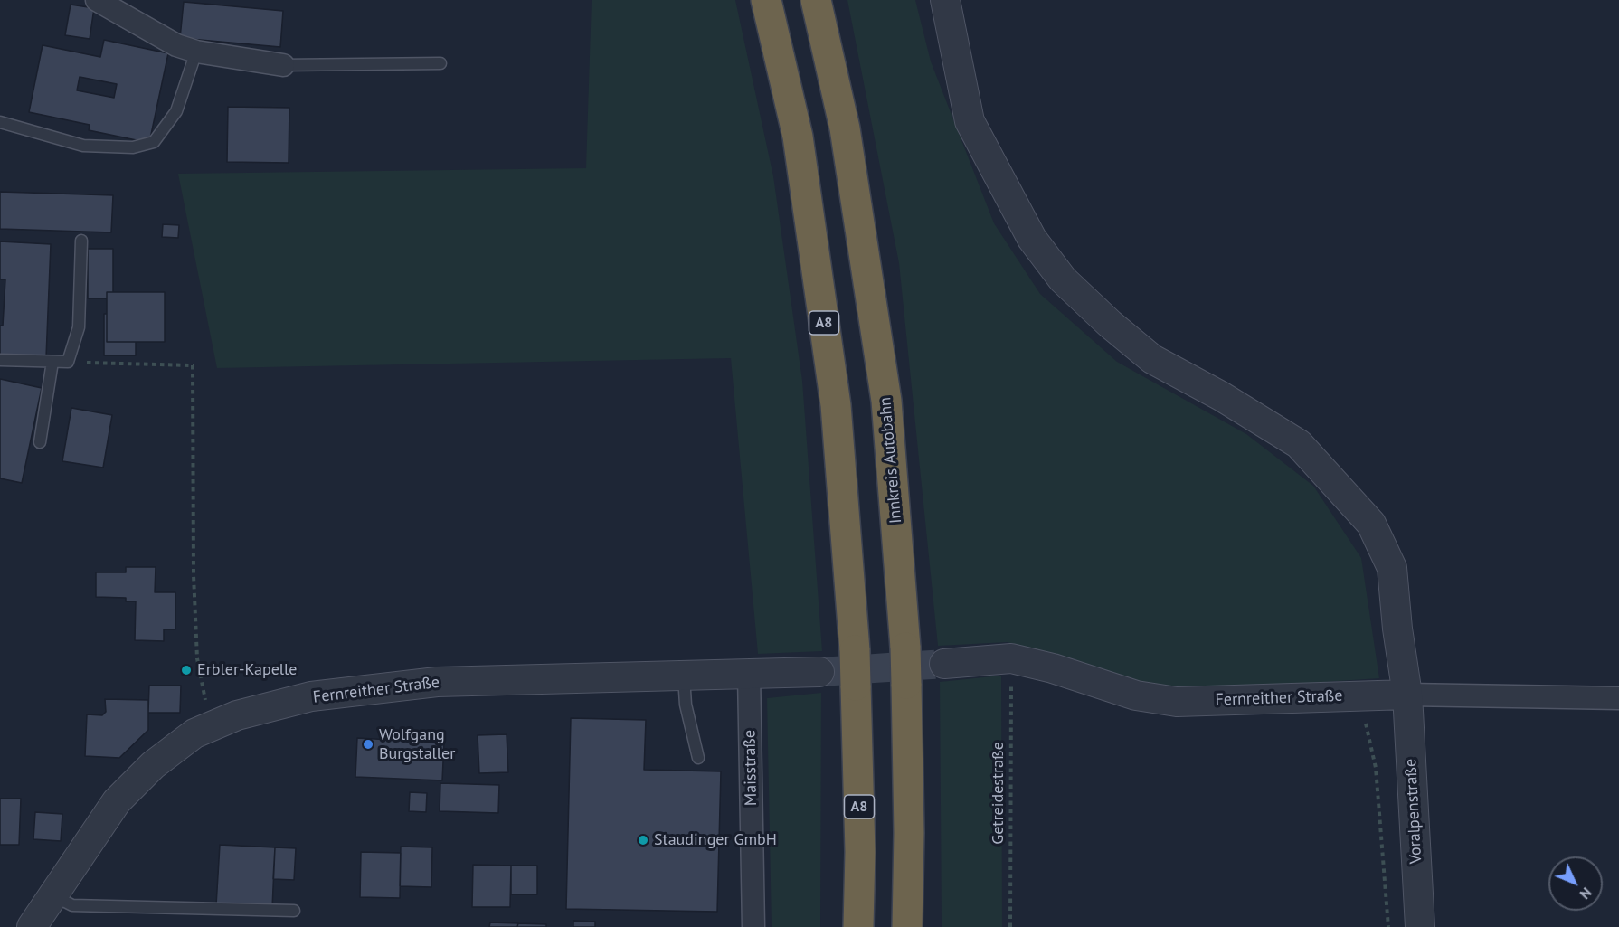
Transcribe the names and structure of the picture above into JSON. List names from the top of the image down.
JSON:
{
  "streets": {
    "highway": ["A8", "Innkreis Autobahn"],
    "street": ["Fernreither Straße", "Maisstraße", "Voralpenstraße"],
    "path": ["Getreidestraße"]
  },
  "crossings": [
    ["Fernreither Straße", "Maisstraße"],
    ["Fernreither Straße", "Getreidestraße"],
    ["Fernreither Straße", "Voralpenstraße"]
  ],
  "places": ["Erbler-Kapelle", "Wolfgang Burgstaller", "Staudinger GmbH"],
  "north": "bottom right"
}
